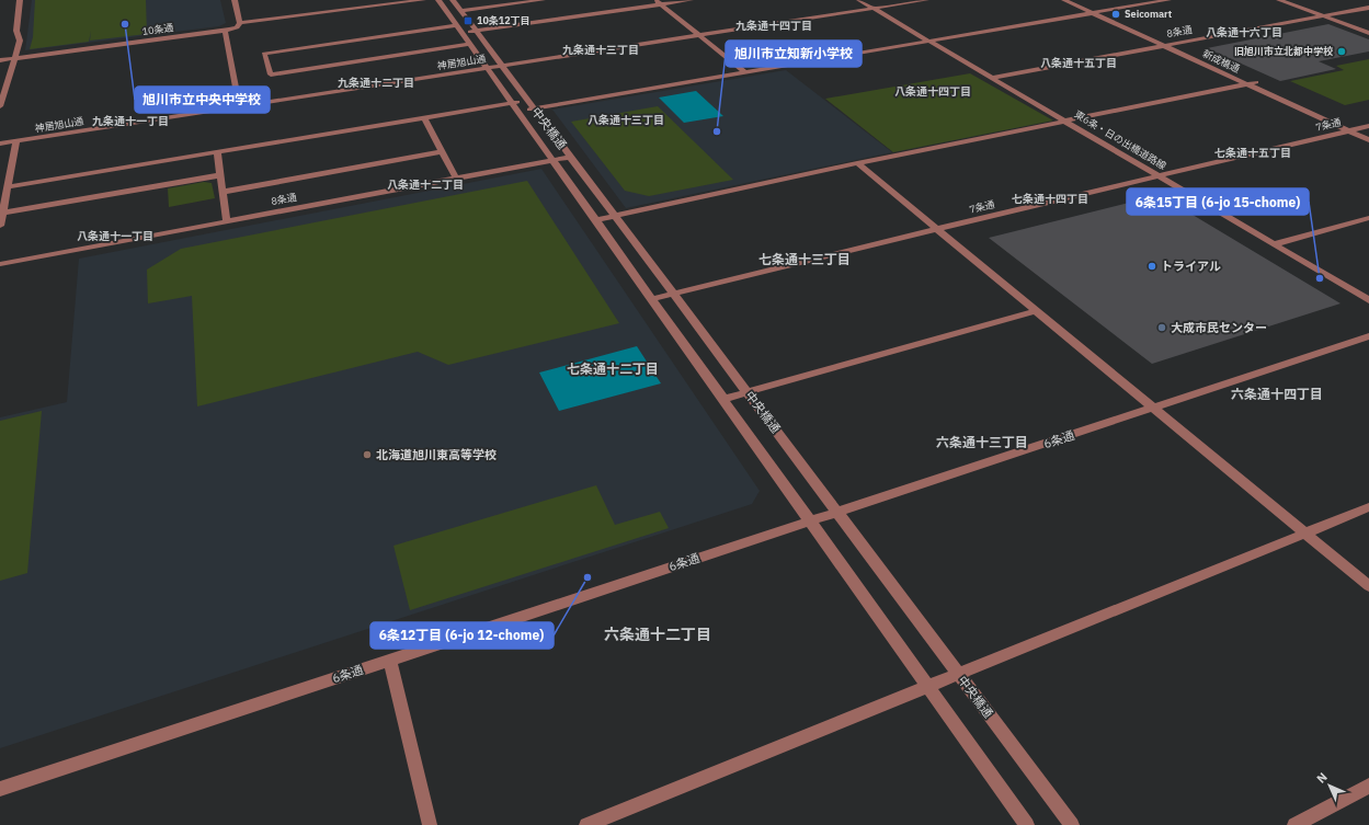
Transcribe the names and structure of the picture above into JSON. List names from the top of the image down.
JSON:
{
  "streets": {
    "street": [
      "10条通",
      "8条通",
      "新成橋通",
      "神居旭山通",
      "7条通",
      "中央橋通",
      "東6条・日の出橋道路線",
      "6条通"
    ]
  },
  "crossings": [
    ["8条通", "新成橋通"],
    ["8条通", "中央橋通"],
    ["8条通", "東6条・日の出橋道路線"],
    ["新成橋通", "7条通"],
    ["神居旭山通", "中央橋通"],
    ["神居旭山通", "東6条・日の出橋道路線"],
    ["7条通", "中央橋通"],
    ["7条通", "東6条・日の出橋道路線"],
    ["中央橋通", "6条通"]
  ],
  "districts": [
    "九条通十四丁目",
    "八条通十六丁目",
    "九条通十三丁目",
    "八条通十五丁目",
    "九条通十二丁目",
    "八条通十四丁目",
    "八条通十三丁目",
    "九条通十一丁目",
    "七条通十五丁目",
    "八条通十二丁目",
    "七条通十四丁目",
    "八条通十一丁目",
    "七条通十三丁目",
    "七条通十二丁目",
    "六条通十四丁目",
    "六条通十三丁目",
    "六条通十二丁目"
  ],
  "places": {
    "other": [
      "Seicomart",
      "旭川市立中央中学校",
      "旧旭川市立北都中学校",
      "旭川市立知新小学校",
      "トライアル",
      "6条15丁目 (6-jo 15-chome)",
      "大成市民センター",
      "北海道旭川東高等学校",
      "6条12丁目 (6-jo 12-chome)"
    ],
    "transit": ["10条12丁目"]
  },
  "north": "top left"
}
